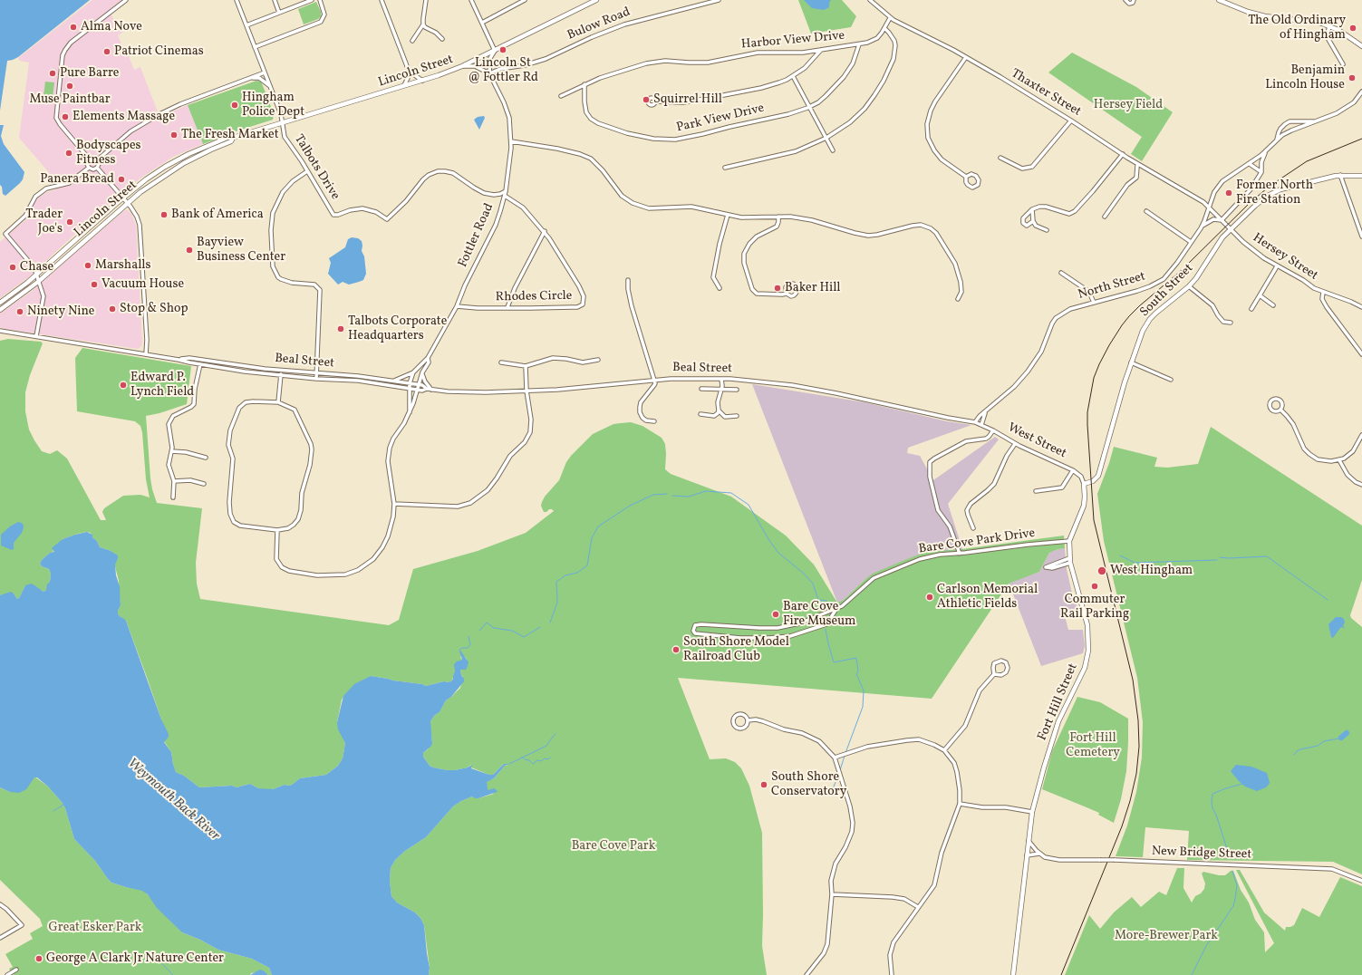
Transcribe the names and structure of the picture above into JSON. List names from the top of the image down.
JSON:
{
  "streets": {
    "main road": ["Lincoln Street", "South Street", "Fort Hill Street"],
    "street": [
      "Bulow Road",
      "Harbor View Drive",
      "Thaxter Street",
      "Park View Drive",
      "Talbots Drive",
      "Fottler Road",
      "Hersey Street",
      "North Street",
      "Rhodes Circle",
      "Beal Street",
      "West Street",
      "Bare Cove Park Drive",
      "New Bridge Street"
    ]
  },
  "crossings": [
    ["Bulow Road", "Fottler Road"],
    ["Harbor View Drive", "Thaxter Street"],
    ["Harbor View Drive", "Park View Drive"],
    ["Lincoln Street", "Talbots Drive"],
    ["Thaxter Street", "Hersey Street"],
    ["Thaxter Street", "North Street"],
    ["Talbots Drive", "Fottler Road"],
    ["Fottler Road", "Rhodes Circle"],
    ["Fottler Road", "Beal Street"],
    ["Hersey Street", "North Street"],
    ["Hersey Street", "South Street"],
    ["North Street", "Beal Street"],
    ["North Street", "West Street"],
    ["South Street", "West Street"],
    ["South Street", "Fort Hill Street"],
    ["Beal Street", "West Street"],
    ["West Street", "Fort Hill Street"],
    ["Bare Cove Park Drive", "Fort Hill Street"],
    ["Fort Hill Street", "New Bridge Street"]
  ],
  "water": ["Weymouth Back River"],
  "parks": [
    "Hersey Field",
    "Fort Hill Cemetery",
    "Bare Cove Park",
    "Great Esker Park",
    "More-Brewer Park"
  ],
  "places": [
    "Alma Nove",
    "The Old Ordinary of Hingham",
    "Lincoln St @ Fottler Rd",
    "Patriot Cinemas",
    "Pure Barre",
    "Benjamin Lincoln House",
    "Muse Paintbar",
    "Squirrel Hill",
    "Hingham Police Dept",
    "Elements Massage",
    "The Fresh Market",
    "Bodyscapes Fitness",
    "Panera Bread",
    "Former North Fire Station",
    "Bank of America",
    "Trader Joe's",
    "Bayview Business Center",
    "Marshalls",
    "Chase",
    "Vacuum House",
    "Baker Hill",
    "Stop & Shop",
    "Ninety Nine",
    "Talbots Corporate Headquarters",
    "Edward P. Lynch Field",
    "West Hingham",
    "Commuter Rail Parking",
    "Carlson Memorial Athletic Fields",
    "Bare Cove Fire Museum",
    "South Shore Model Railroad Club",
    "South Shore Conservatory",
    "George A Clark Jr Nature Center"
  ]
}
